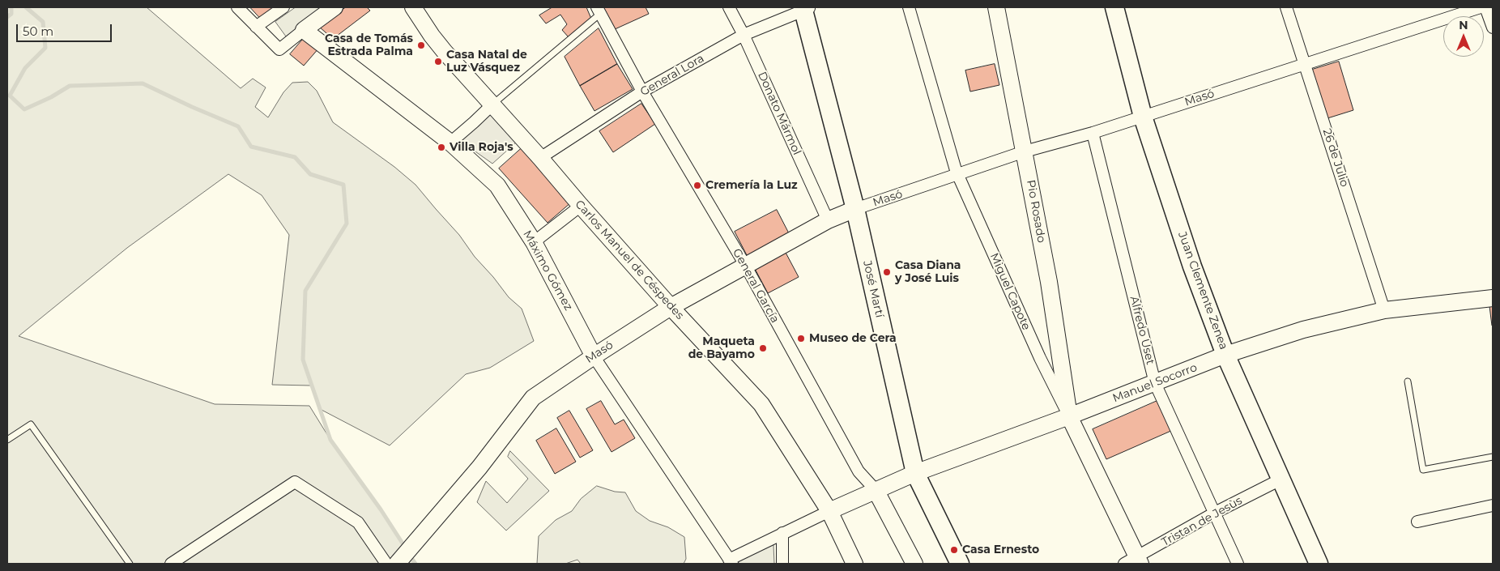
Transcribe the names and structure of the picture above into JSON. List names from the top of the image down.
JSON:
{
  "streets": {
    "main road": ["José Martí", "Juan Clemente Zenea"],
    "street": [
      "General Lora",
      "Masó",
      "Donato Mármol",
      "26 de Julio",
      "Pio Rosado",
      "Carlos Manuel de Céspedes",
      "Máximo Gómez",
      "General García",
      "Miguel Capote",
      "Alfredo Uset",
      "Manuel Socorro",
      "Tristan de Jesùs"
    ]
  },
  "crossings": [
    ["General Lora", "Donato Mármol"],
    ["General Lora", "Carlos Manuel de Céspedes"],
    ["General Lora", "General García"],
    ["General Lora", "José Martí"],
    ["Masó", "Donato Mármol"],
    ["Masó", "26 de Julio"],
    ["Masó", "Pio Rosado"],
    ["Masó", "Carlos Manuel de Céspedes"],
    ["Masó", "Máximo Gómez"],
    ["Masó", "General García"],
    ["Masó", "José Martí"],
    ["Masó", "Juan Clemente Zenea"],
    ["Masó", "Miguel Capote"],
    ["Masó", "Alfredo Uset"],
    ["26 de Julio", "Manuel Socorro"],
    ["Pio Rosado", "Miguel Capote"],
    ["Pio Rosado", "Manuel Socorro"],
    ["Carlos Manuel de Céspedes", "Manuel Socorro"],
    ["General García", "Manuel Socorro"],
    ["José Martí", "Manuel Socorro"],
    ["Juan Clemente Zenea", "Manuel Socorro"],
    ["Juan Clemente Zenea", "Tristan de Jesùs"],
    ["Miguel Capote", "Manuel Socorro"],
    ["Miguel Capote", "Tristan de Jesùs"],
    ["Alfredo Uset", "Manuel Socorro"],
    ["Alfredo Uset", "Tristan de Jesùs"]
  ],
  "places": [
    "Casa de Tomás Estrada Palma",
    "Casa Natal de Luz Vásquez",
    "Villa Roja's",
    "Cremería la Luz",
    "Casa Diana y José Luis",
    "Museo de Cera",
    "Maqueta de Bayamo",
    "Casa Ernesto"
  ],
  "scale_bar": "50 m",
  "north": "top"
}
